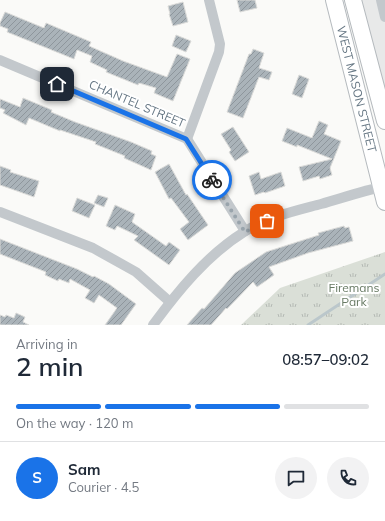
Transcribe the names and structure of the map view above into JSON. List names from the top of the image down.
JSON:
{
  "streets": {
    "main road": ["WEST MASON STREET"],
    "street": ["CHANTEL STREET"]
  },
  "parks": ["Firemans Park"],
  "page": {
    "heading": ["2 min", "Arriving in", "08:57–09:02"],
    "panel": ["Sam", "Courier · 4.5"],
    "bar": "On the way · 120 m",
    "round": "S"
  }
}
